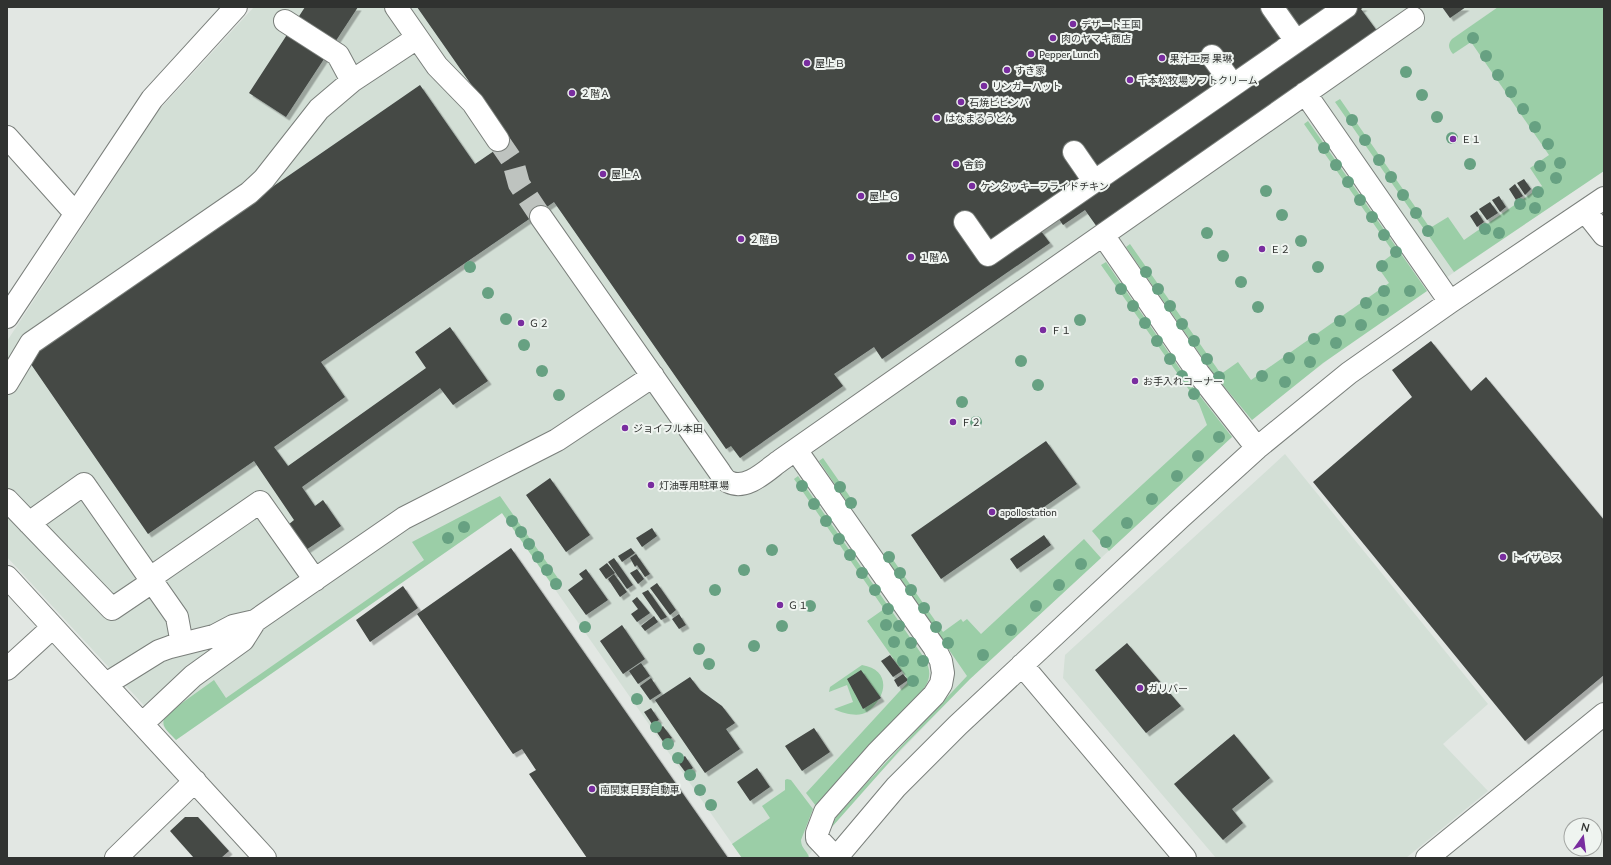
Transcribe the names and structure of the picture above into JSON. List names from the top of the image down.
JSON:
{
  "places": [
    "デザート王国",
    "肉のヤマキ商店",
    "Pepper Lunch",
    "果汁工房 果琳",
    "屋上Ｂ",
    "すき家",
    "千本松牧場ソフトクリーム",
    "リンガーハット",
    "２階Ａ",
    "石焼ビビンパ",
    "はなまるうどん",
    "Ｅ１",
    "舎鈴",
    "屋上Ａ",
    "ケンタッキーフライドチキン",
    "屋上Ｇ",
    "２階Ｂ",
    "Ｅ２",
    "１階Ａ",
    "Ｇ２",
    "Ｆ１",
    "お手入れコーナー",
    "Ｆ２",
    "ジョイフル本田",
    "灯油専用駐車場",
    "apollostation",
    "トイザらス",
    "Ｇ１",
    "ガリバー",
    "南関東日野自動車"
  ],
  "north": "top"
}
